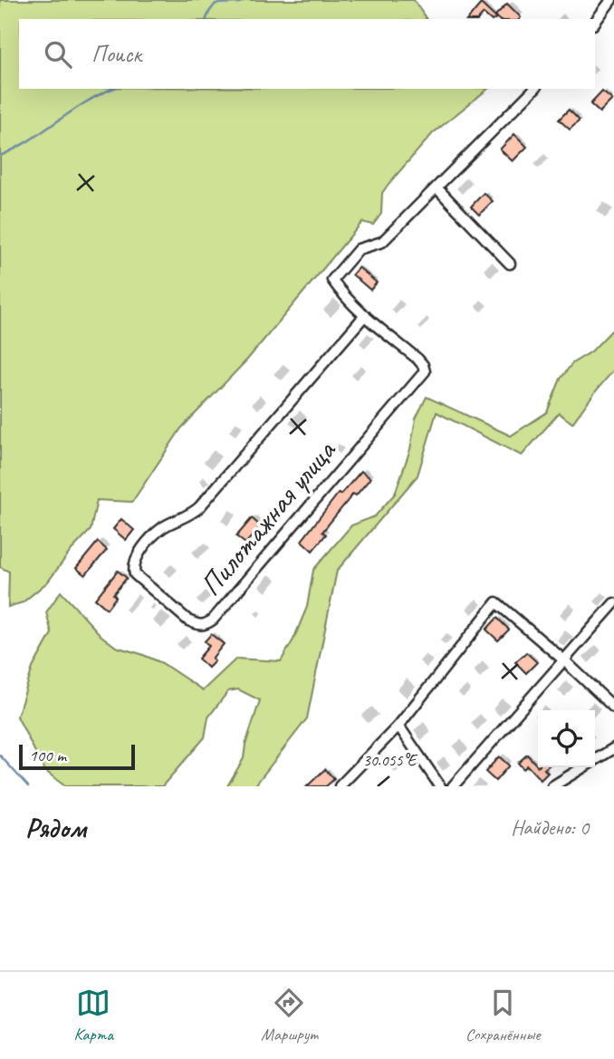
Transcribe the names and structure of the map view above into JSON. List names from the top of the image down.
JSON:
{
  "streets": {
    "street": ["Пилотажная улица"]
  },
  "scale_bar": "100 m",
  "page": {
    "search": "Поиск",
    "scale": "100 m",
    "heading": ["Рядом", "Найдено: 0"],
    "nav": ["Карта", "Маршрут", "Сохранённые"]
  },
  "coordinates": ["30.055°E"]
}
